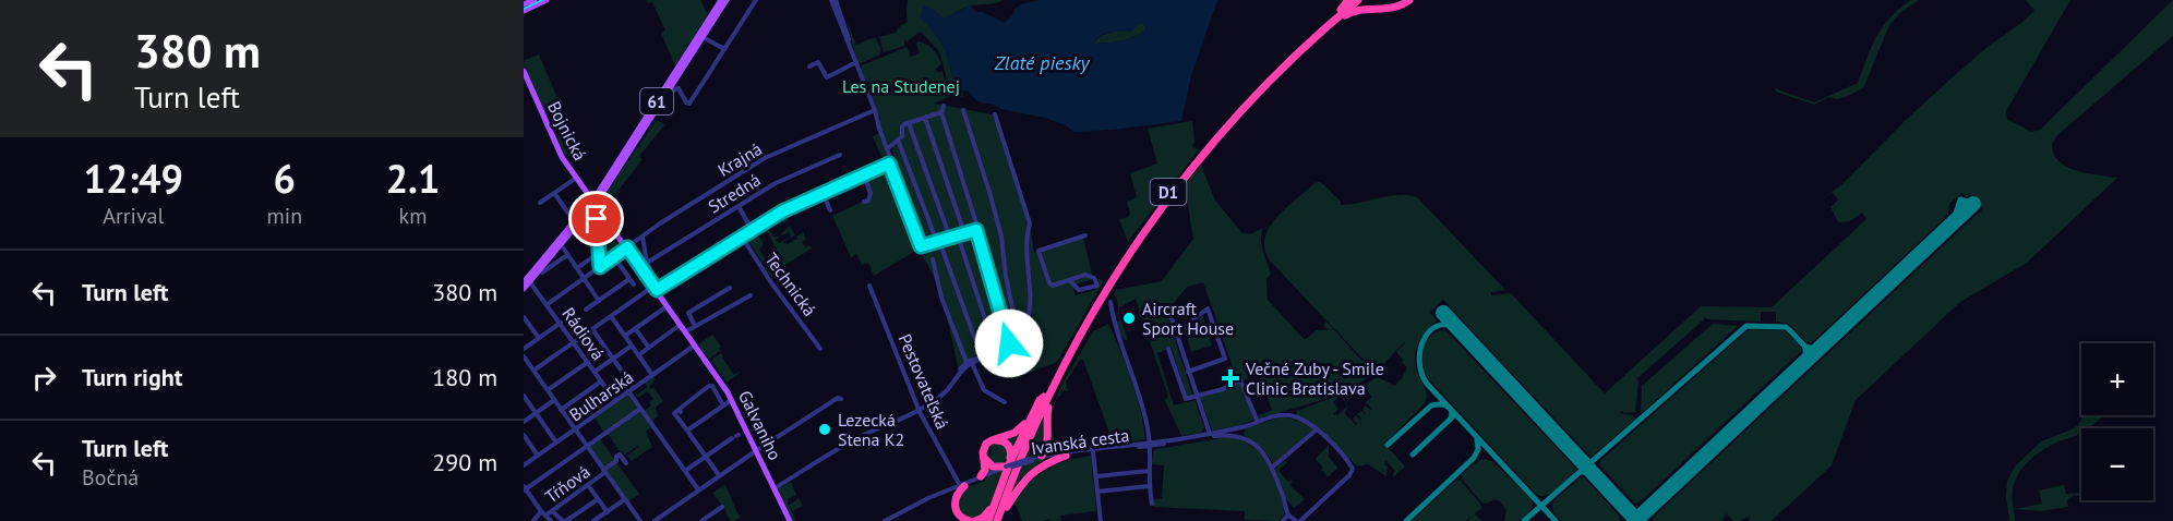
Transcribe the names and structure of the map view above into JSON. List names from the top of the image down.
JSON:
{
  "streets": {
    "highway": ["D1"],
    "main road": ["61", "Bojnická", "Galvaniho"],
    "street": [
      "Krajná",
      "Stredná",
      "Technická",
      "Rádiová",
      "Pestovateľská",
      "Bulharská",
      "Ivanská cesta",
      "Tŕňová"
    ]
  },
  "crossings": [
    ["61", "Bojnická"],
    ["61", "Rádiová"],
    ["61", "Galvaniho"],
    ["Bojnická", "Galvaniho"],
    ["Krajná", "Rádiová"],
    ["Krajná", "Galvaniho"],
    ["Stredná", "Galvaniho"],
    ["Rádiová", "Bulharská"],
    ["Pestovateľská", "Ivanská cesta"],
    ["Bulharská", "Galvaniho"]
  ],
  "water": ["Zlaté piesky"],
  "parks": ["Les na Studenej"],
  "places": {
    "other": ["Aircraft Sport House", "Lezecká Stena K2"],
    "health": ["Večné Zuby - Smile Clinic Bratislava"]
  },
  "page": {
    "turn": ["380 m", "Turn left"],
    "eta": [
      "12:49",
      "Arrival",
      "6",
      "min",
      "2.1",
      "km"
    ],
    "list": [
      {
        "name": "Turn left",
        "value": "380 m"
      },
      {
        "name": "Turn right",
        "value": "180 m"
      },
      {
        "name": "Turn left",
        "note": "Bočná",
        "value": "290 m"
      }
    ],
    "map_buttons": ["+", "−"]
  }
}
